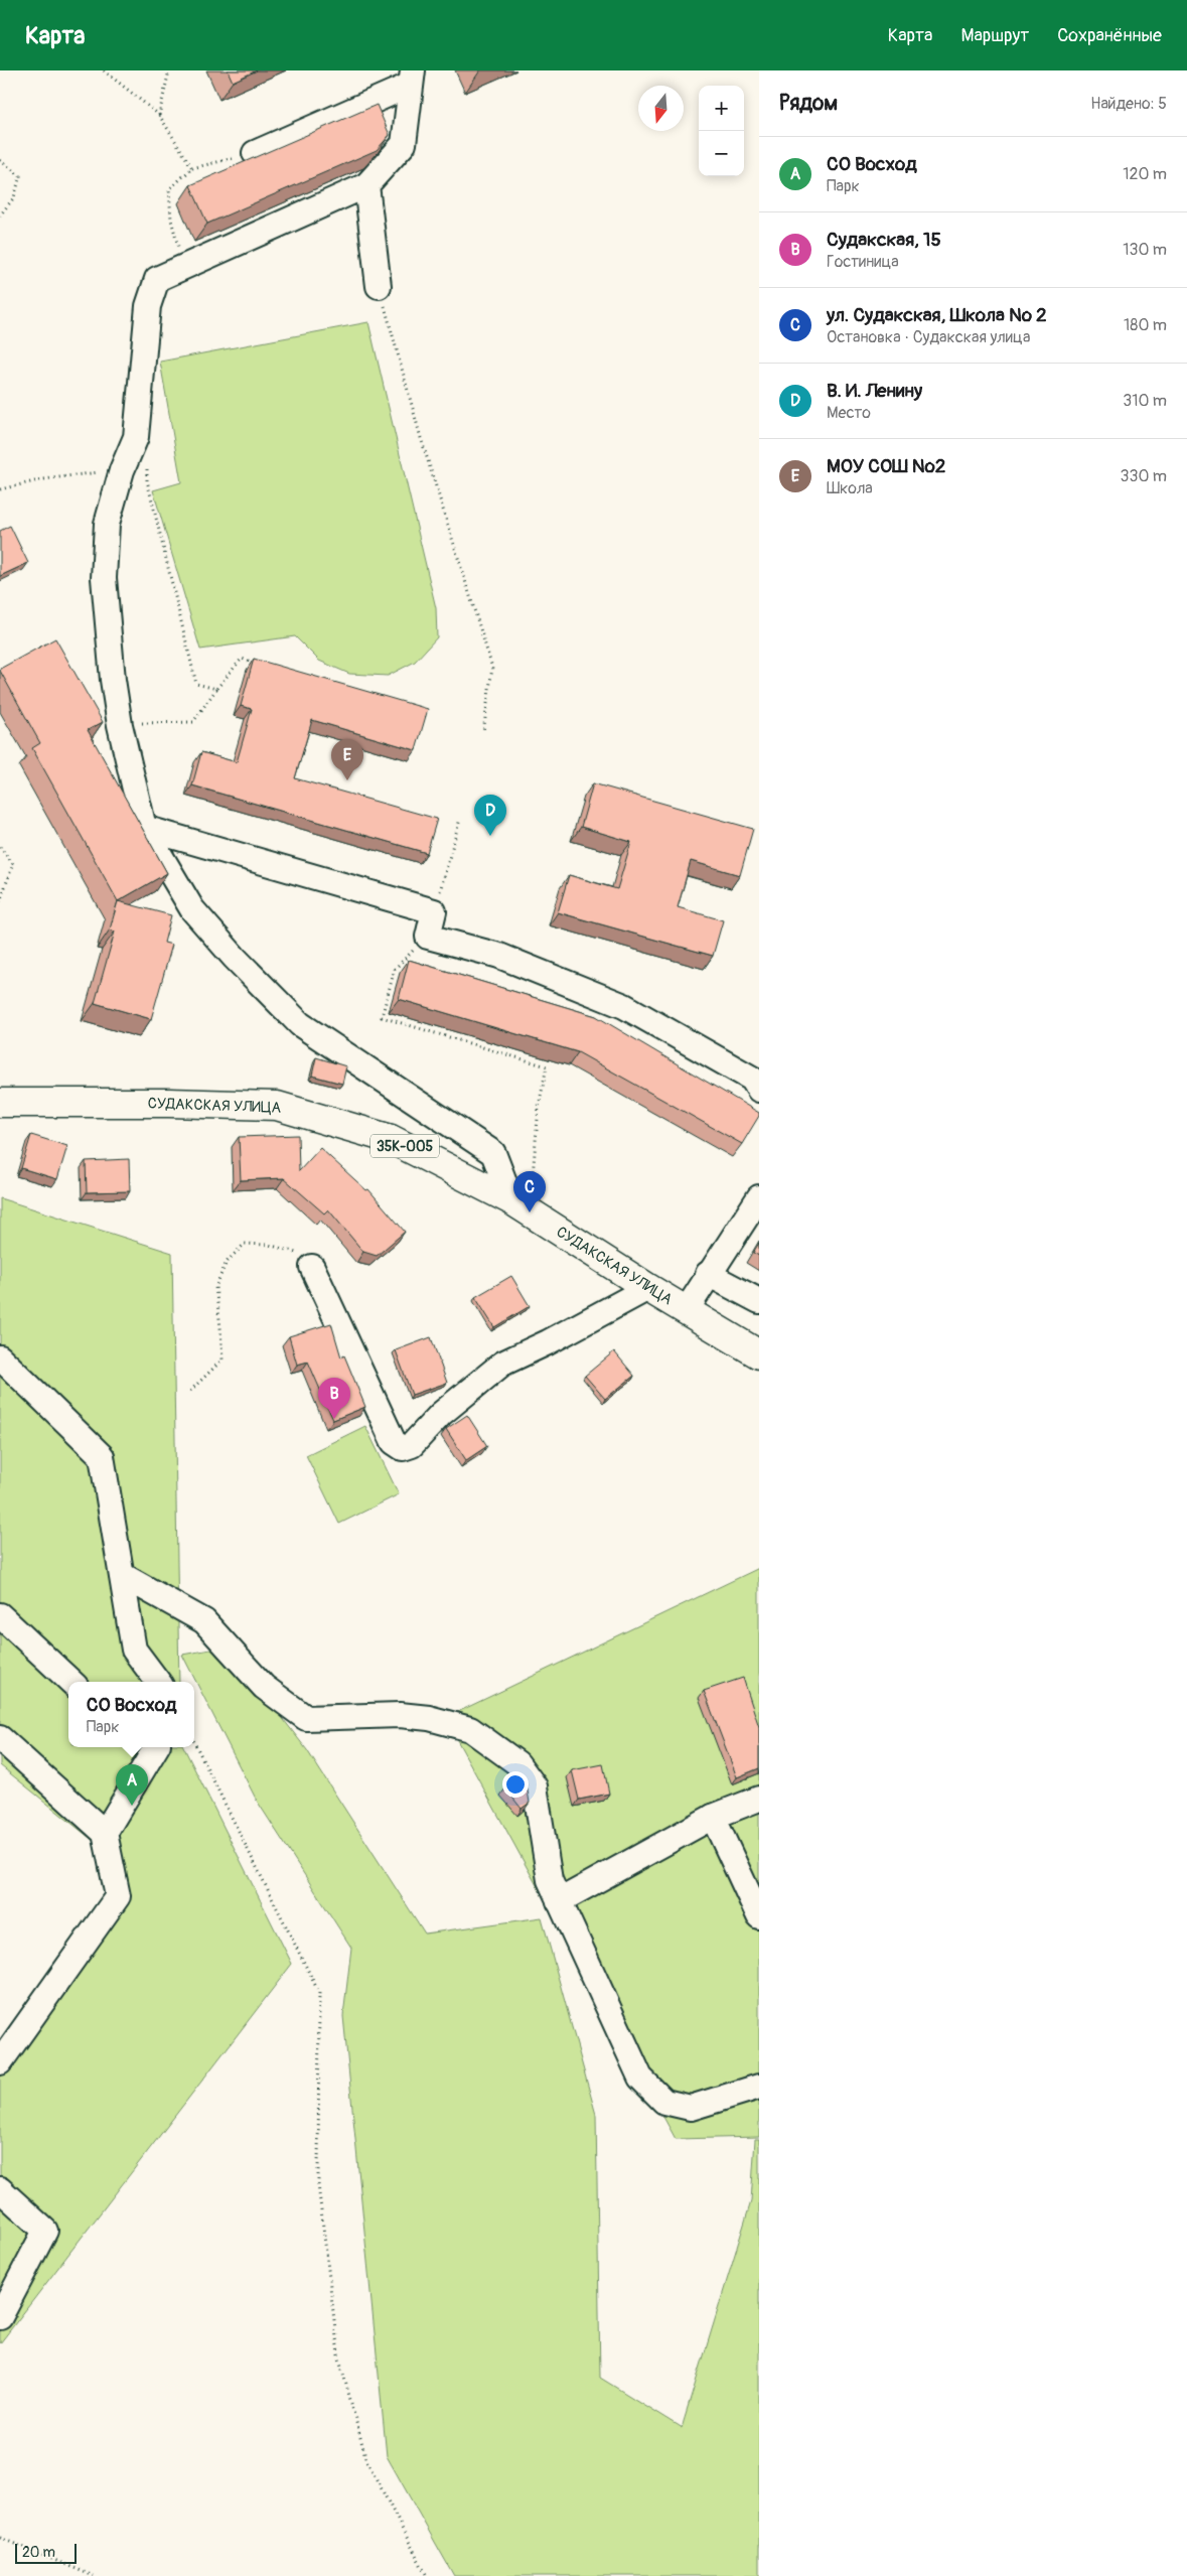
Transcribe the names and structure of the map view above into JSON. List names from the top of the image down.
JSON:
{
  "streets": {
    "main road": ["СУДАКСКАЯ УЛИЦА", "35К-005"]
  },
  "scale_bar": "20 m",
  "north": "bottom",
  "page": {
    "header": "Карта",
    "nav": ["Карта", "Маршрут", "Сохранённые"],
    "heading": ["Рядом", "Найдено: 5"],
    "map_buttons": ["+", "−"],
    "list": [
      {
        "mark": "A",
        "name": "СО Восход",
        "note": "Парк",
        "value": "120 m"
      },
      {
        "mark": "B",
        "name": "Судакская, 15",
        "note": "Гостиница",
        "value": "130 m"
      },
      {
        "mark": "C",
        "name": "ул. Судакская, Школа № 2",
        "note": "Остановка · Судакская улица",
        "value": "180 m"
      },
      {
        "mark": "D",
        "name": "В. И. Ленину",
        "note": "Место",
        "value": "310 m"
      },
      {
        "mark": "E",
        "name": "МОУ СОШ №2",
        "note": "Школа",
        "value": "330 m"
      }
    ],
    "pins": [
      "E",
      "D",
      "C",
      "B",
      "A"
    ],
    "popup": ["СО Восход", "Парк"],
    "scale": "20 m"
  }
}
